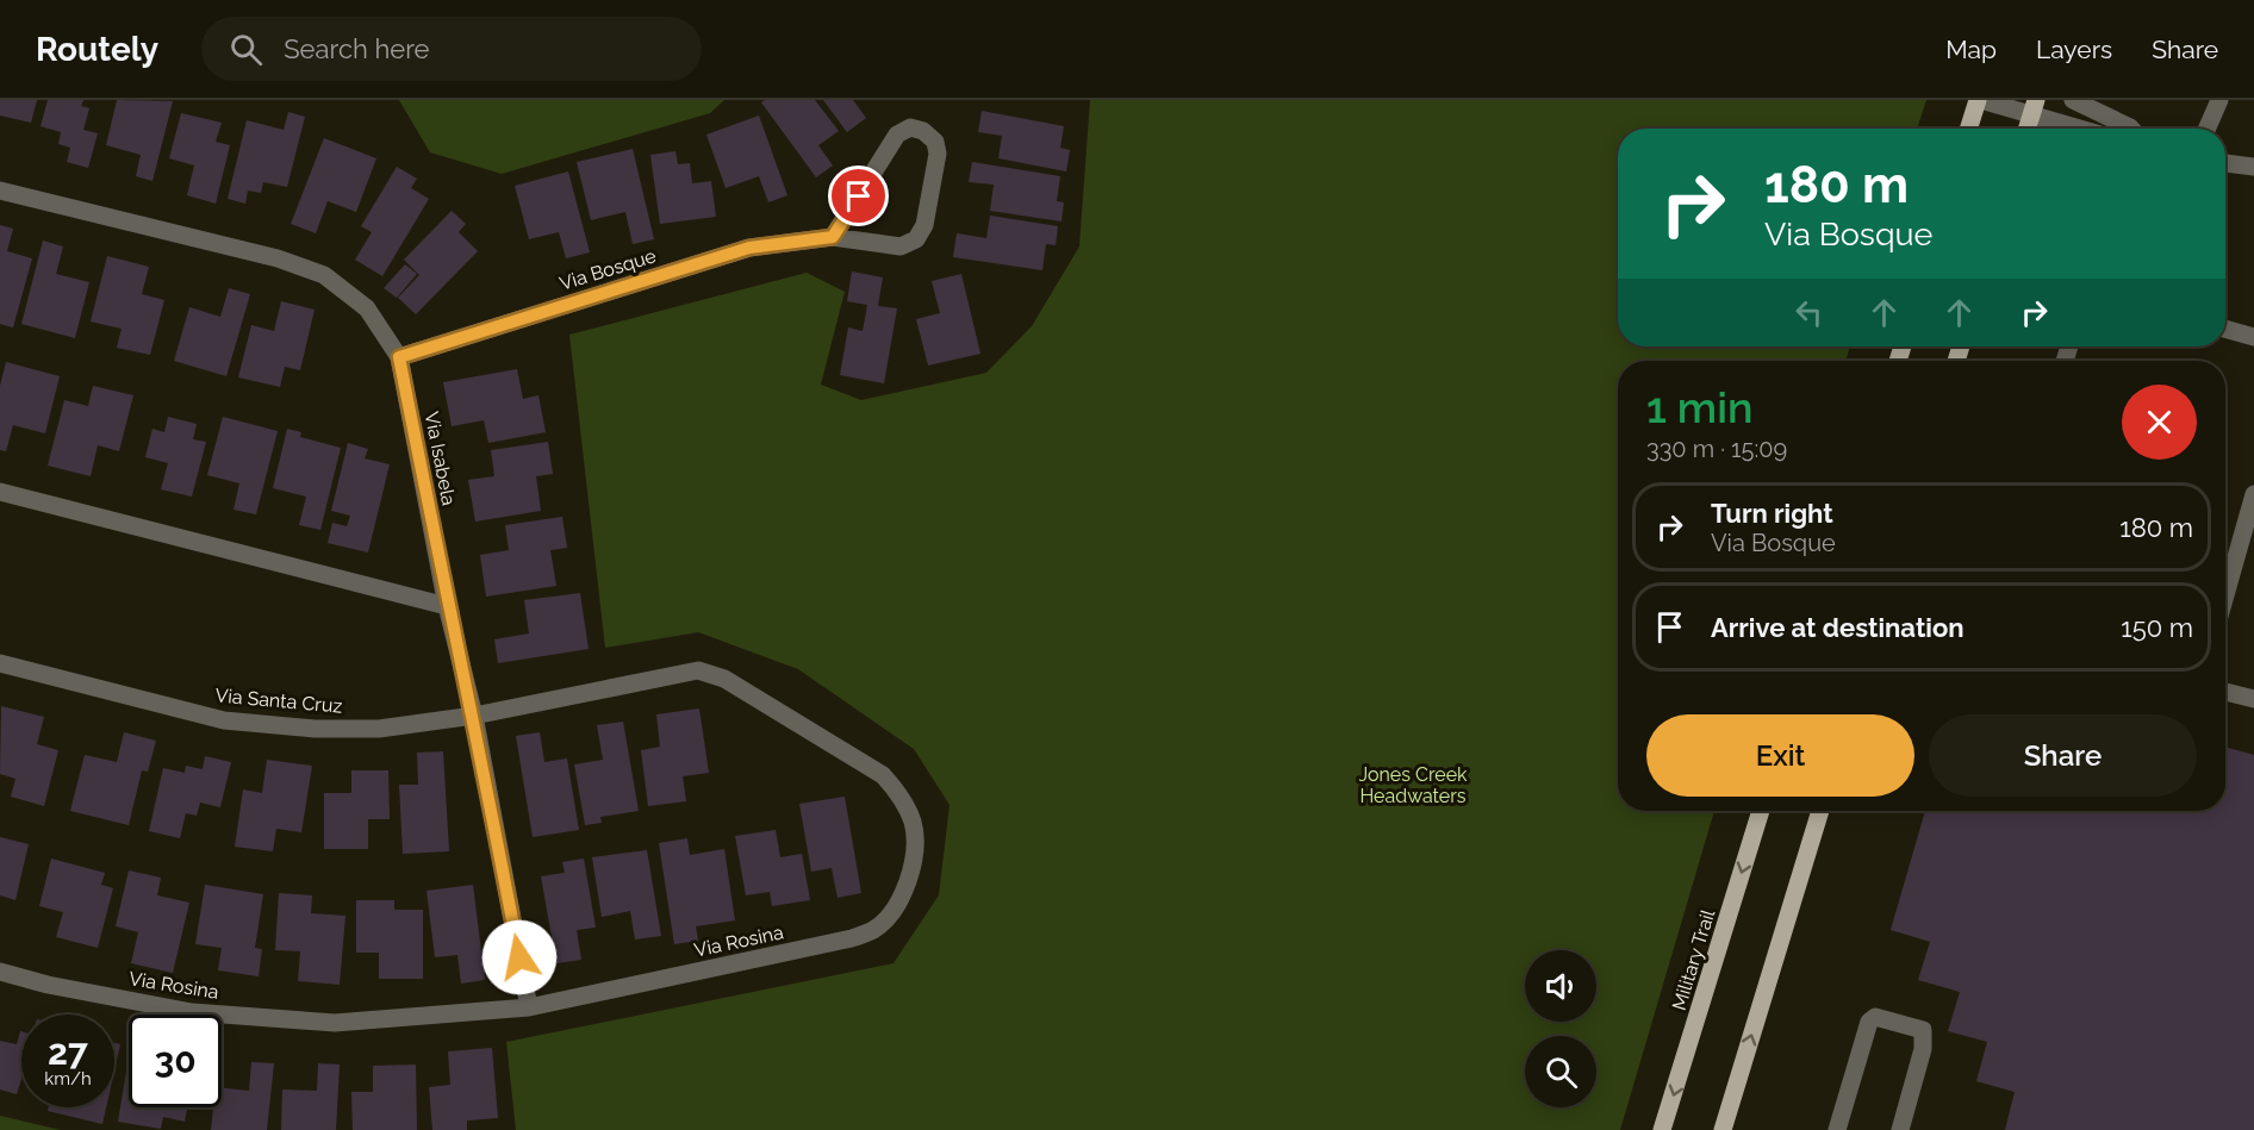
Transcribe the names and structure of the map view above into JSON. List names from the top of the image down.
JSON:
{
  "streets": {
    "main road": ["Military Trail"],
    "street": [
      "Via Bosque",
      "Via Isabela",
      "Via Santa Cruz",
      "Via Rosina"
    ]
  },
  "crossings": [
    ["Via Bosque", "Via Isabela"],
    ["Via Isabela", "Via Santa Cruz"],
    ["Via Isabela", "Via Rosina"],
    ["Via Santa Cruz", "Via Rosina"]
  ],
  "parks": ["Jones Creek Headwaters"],
  "page": {
    "header": "Routely",
    "search": "Search here",
    "nav": ["Map", "Layers", "Share"],
    "turn": ["180 m", "Via Bosque"],
    "heading": ["1 min", "330 m · 15:09"],
    "list": [
      {
        "name": "Turn right",
        "note": "Via Bosque",
        "value": "180 m"
      },
      {
        "name": "Arrive at destination",
        "value": "150 m"
      }
    ],
    "buttons": ["Exit", "Share"],
    "speed": "27 km/h",
    "limit": "30"
  }
}
